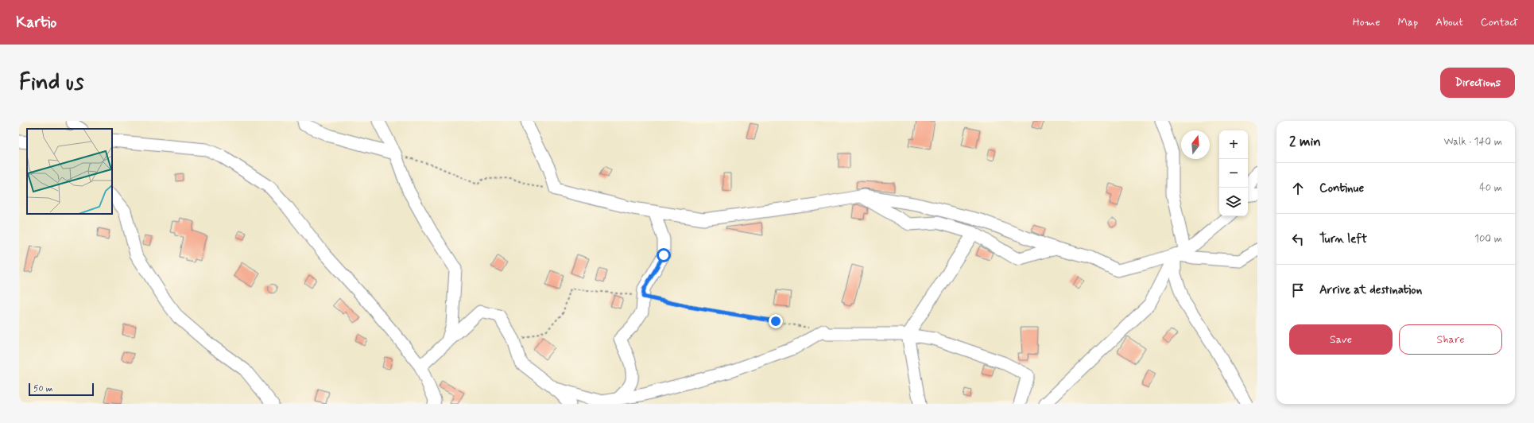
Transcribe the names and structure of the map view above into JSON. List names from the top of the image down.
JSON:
{
  "scale_bar": "50 m",
  "north": "top",
  "page": {
    "header": "Kartio",
    "nav": [
      "Home",
      "Map",
      "About",
      "Contact"
    ],
    "buttons": [
      "Directions",
      ["Save", "Share"]
    ],
    "title": "Find us",
    "heading": ["2 min", "Walk · 140 m"],
    "map_buttons": ["+", "−"],
    "list": [
      ["Continue", "40 m"],
      ["Turn left", "100 m"],
      "Arrive at destination"
    ],
    "scale": "50 m"
  }
}
